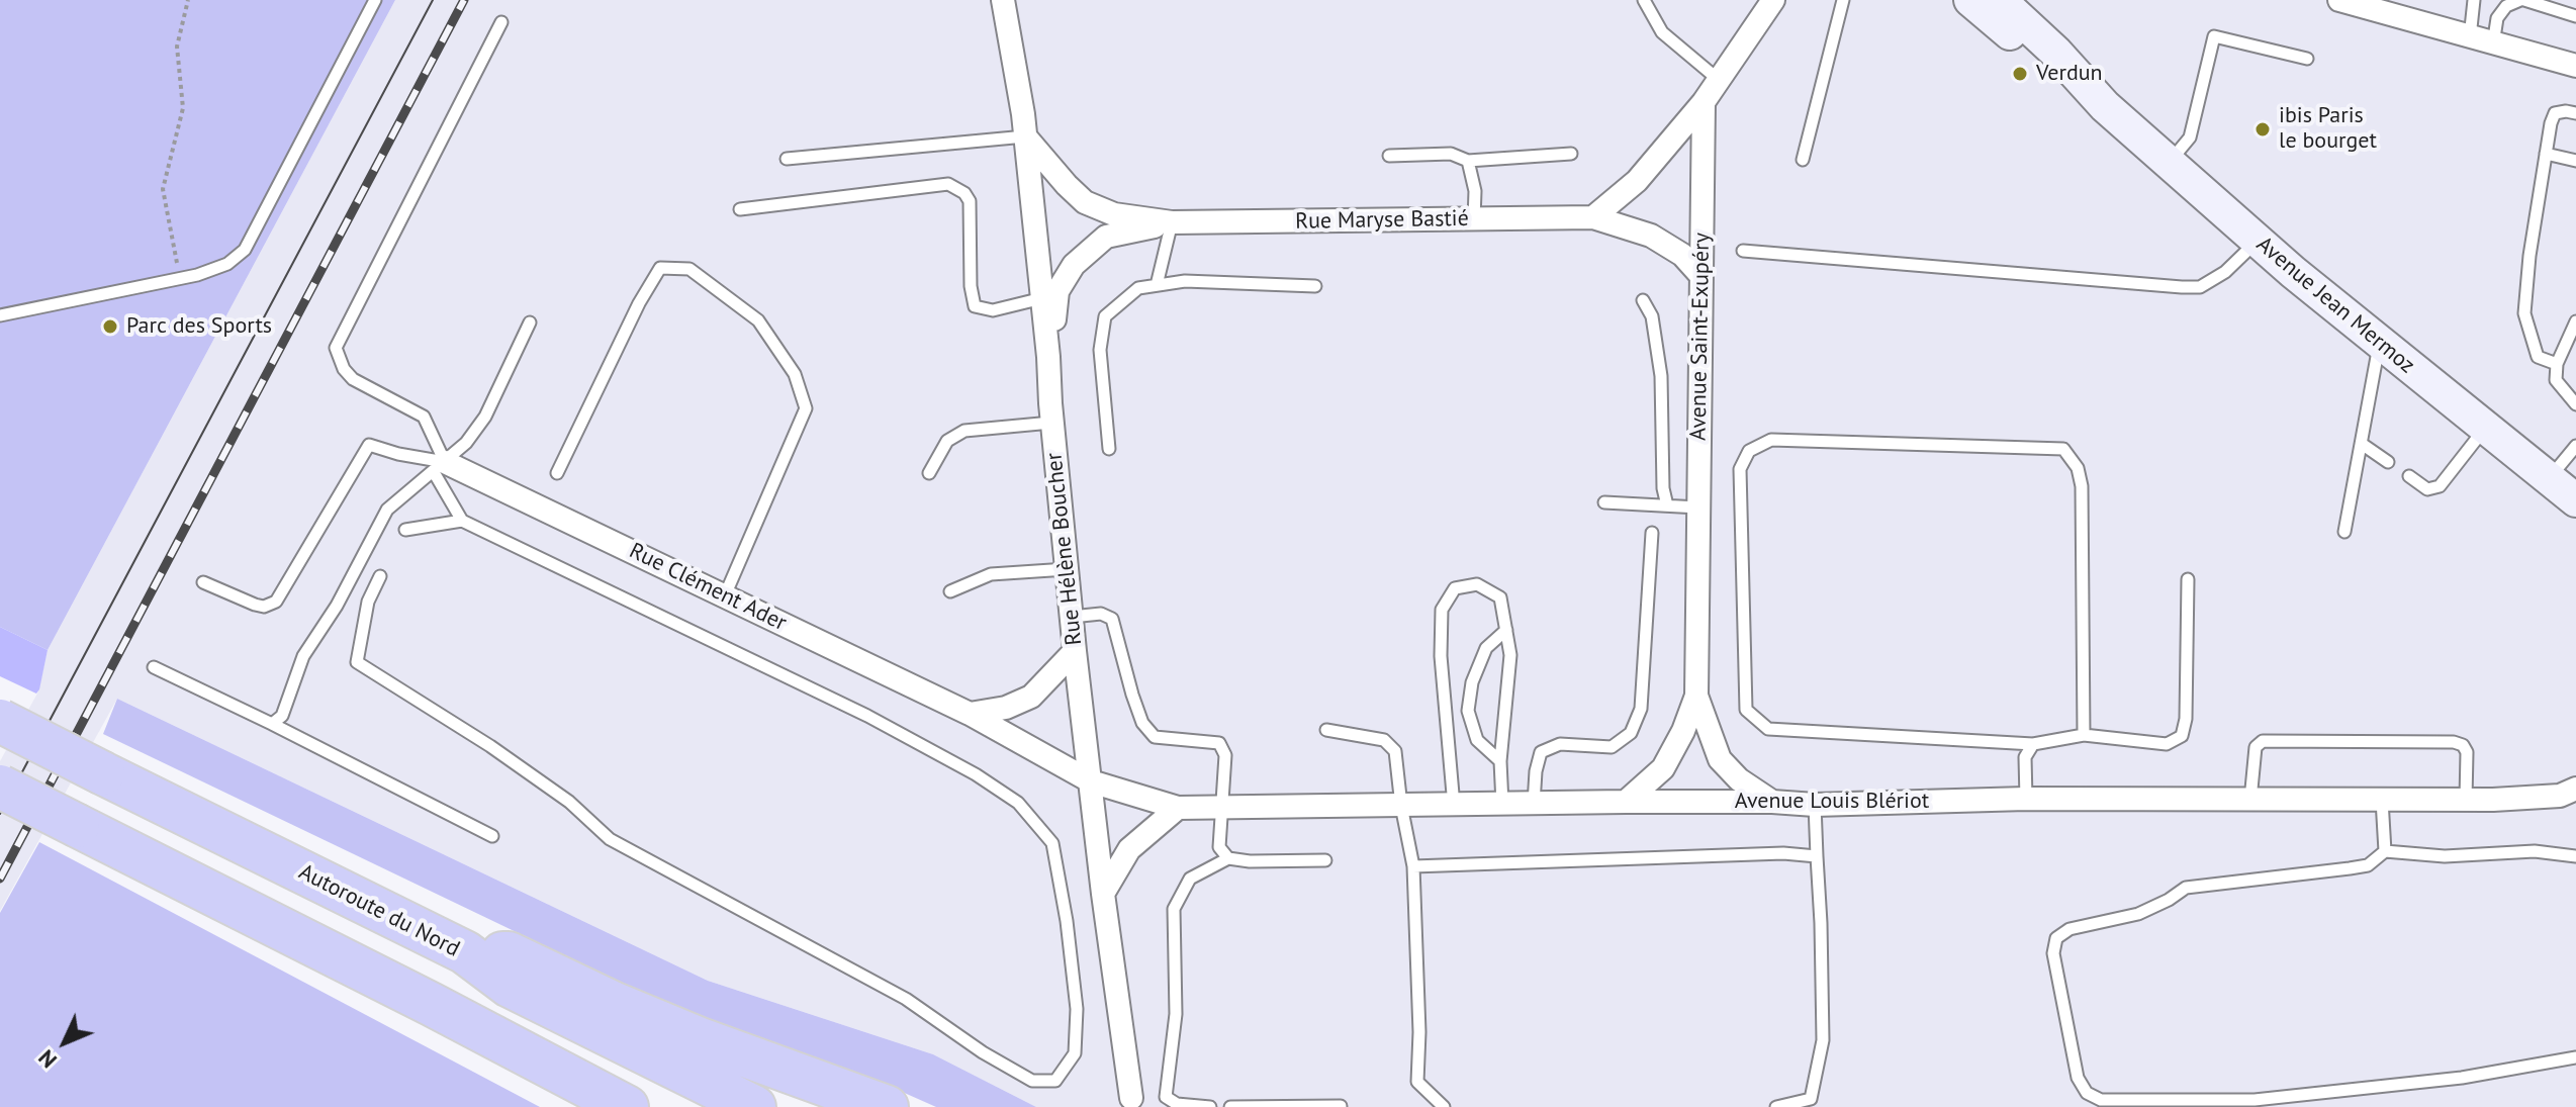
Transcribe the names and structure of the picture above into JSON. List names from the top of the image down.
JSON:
{
  "streets": {
    "highway": ["Autoroute du Nord"],
    "main road": ["Avenue Jean Mermoz"],
    "street": [
      "Rue Maryse Bastié",
      "Avenue Saint-Exupéry",
      "Rue Hélène Boucher",
      "Rue Clément Ader",
      "Avenue Louis Blériot"
    ]
  },
  "crossings": [
    ["Rue Maryse Bastié", "Avenue Saint-Exupéry"],
    ["Rue Maryse Bastié", "Rue Hélène Boucher"],
    ["Avenue Saint-Exupéry", "Avenue Louis Blériot"],
    ["Rue Hélène Boucher", "Rue Clément Ader"],
    ["Rue Hélène Boucher", "Avenue Louis Blériot"],
    ["Rue Clément Ader", "Avenue Louis Blériot"]
  ],
  "places": ["Verdun", "ibis Paris le bourget", "Parc des Sports"],
  "north": "bottom left"
}
